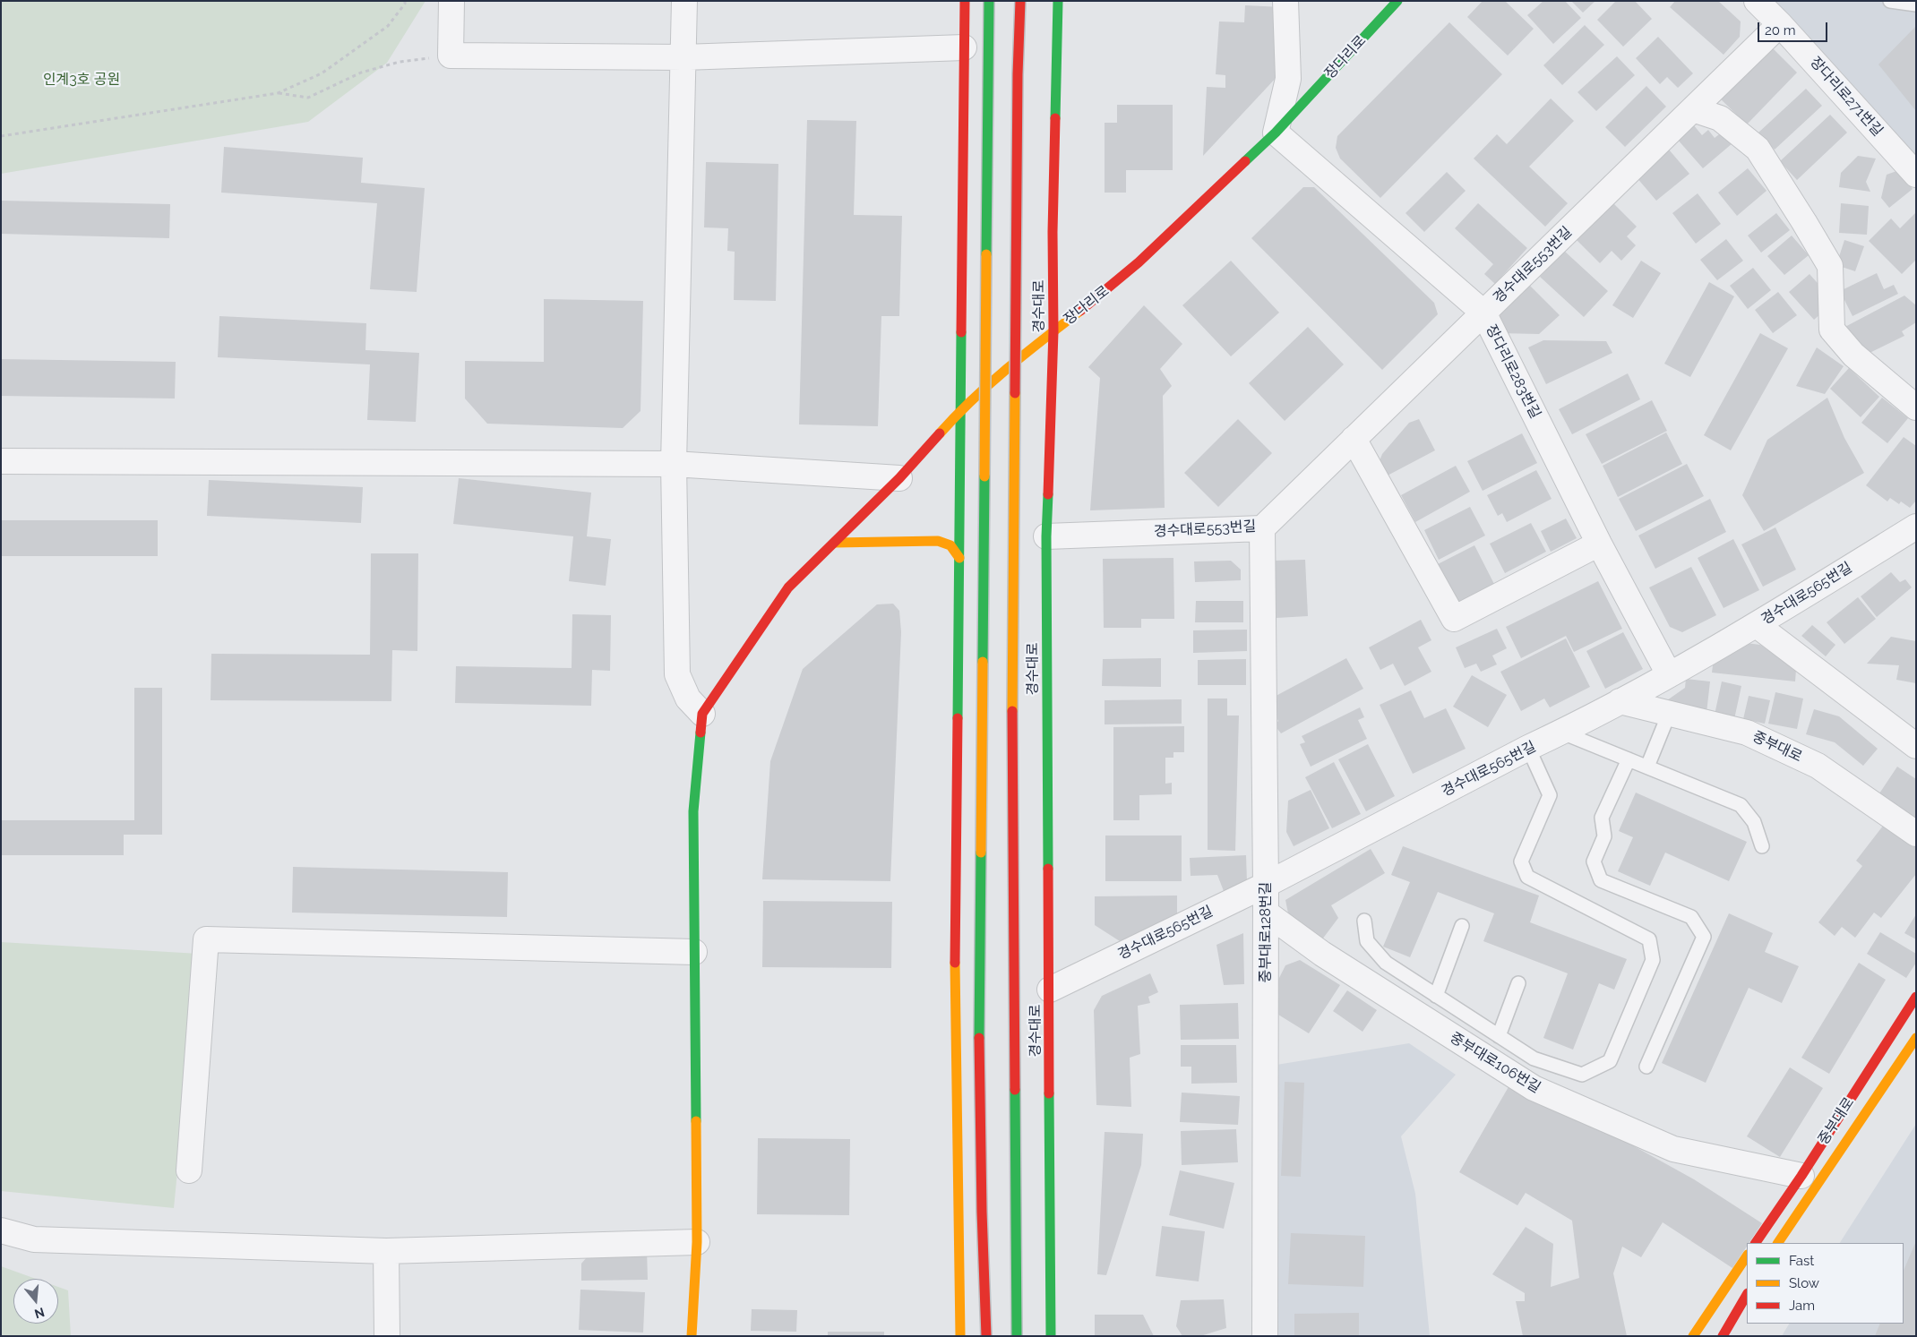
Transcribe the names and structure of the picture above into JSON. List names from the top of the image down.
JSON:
{
  "streets": {
    "main road": ["장다리로", "경수대로", "중부대로"],
    "street": [
      "장다리로271번길",
      "경수대로553번길",
      "장다리로283번길",
      "경수대로565번길",
      "중부대로128번길",
      "중부대로106번길"
    ]
  },
  "crossings": [
    ["장다리로", "경수대로"],
    ["장다리로", "장다리로283번길"],
    ["장다리로271번길", "경수대로553번길"],
    ["경수대로553번길", "경수대로"],
    ["경수대로553번길", "장다리로283번길"],
    ["경수대로553번길", "중부대로128번길"],
    ["경수대로", "경수대로565번길"],
    ["장다리로283번길", "경수대로565번길"],
    ["경수대로565번길", "중부대로"],
    ["경수대로565번길", "중부대로128번길"],
    ["중부대로", "중부대로106번길"],
    ["중부대로128번길", "중부대로106번길"]
  ],
  "parks": ["인계3호 공원"],
  "legend": ["Fast", "Slow", "Jam"],
  "scale_bar": "20 m",
  "north": "bottom"
}
